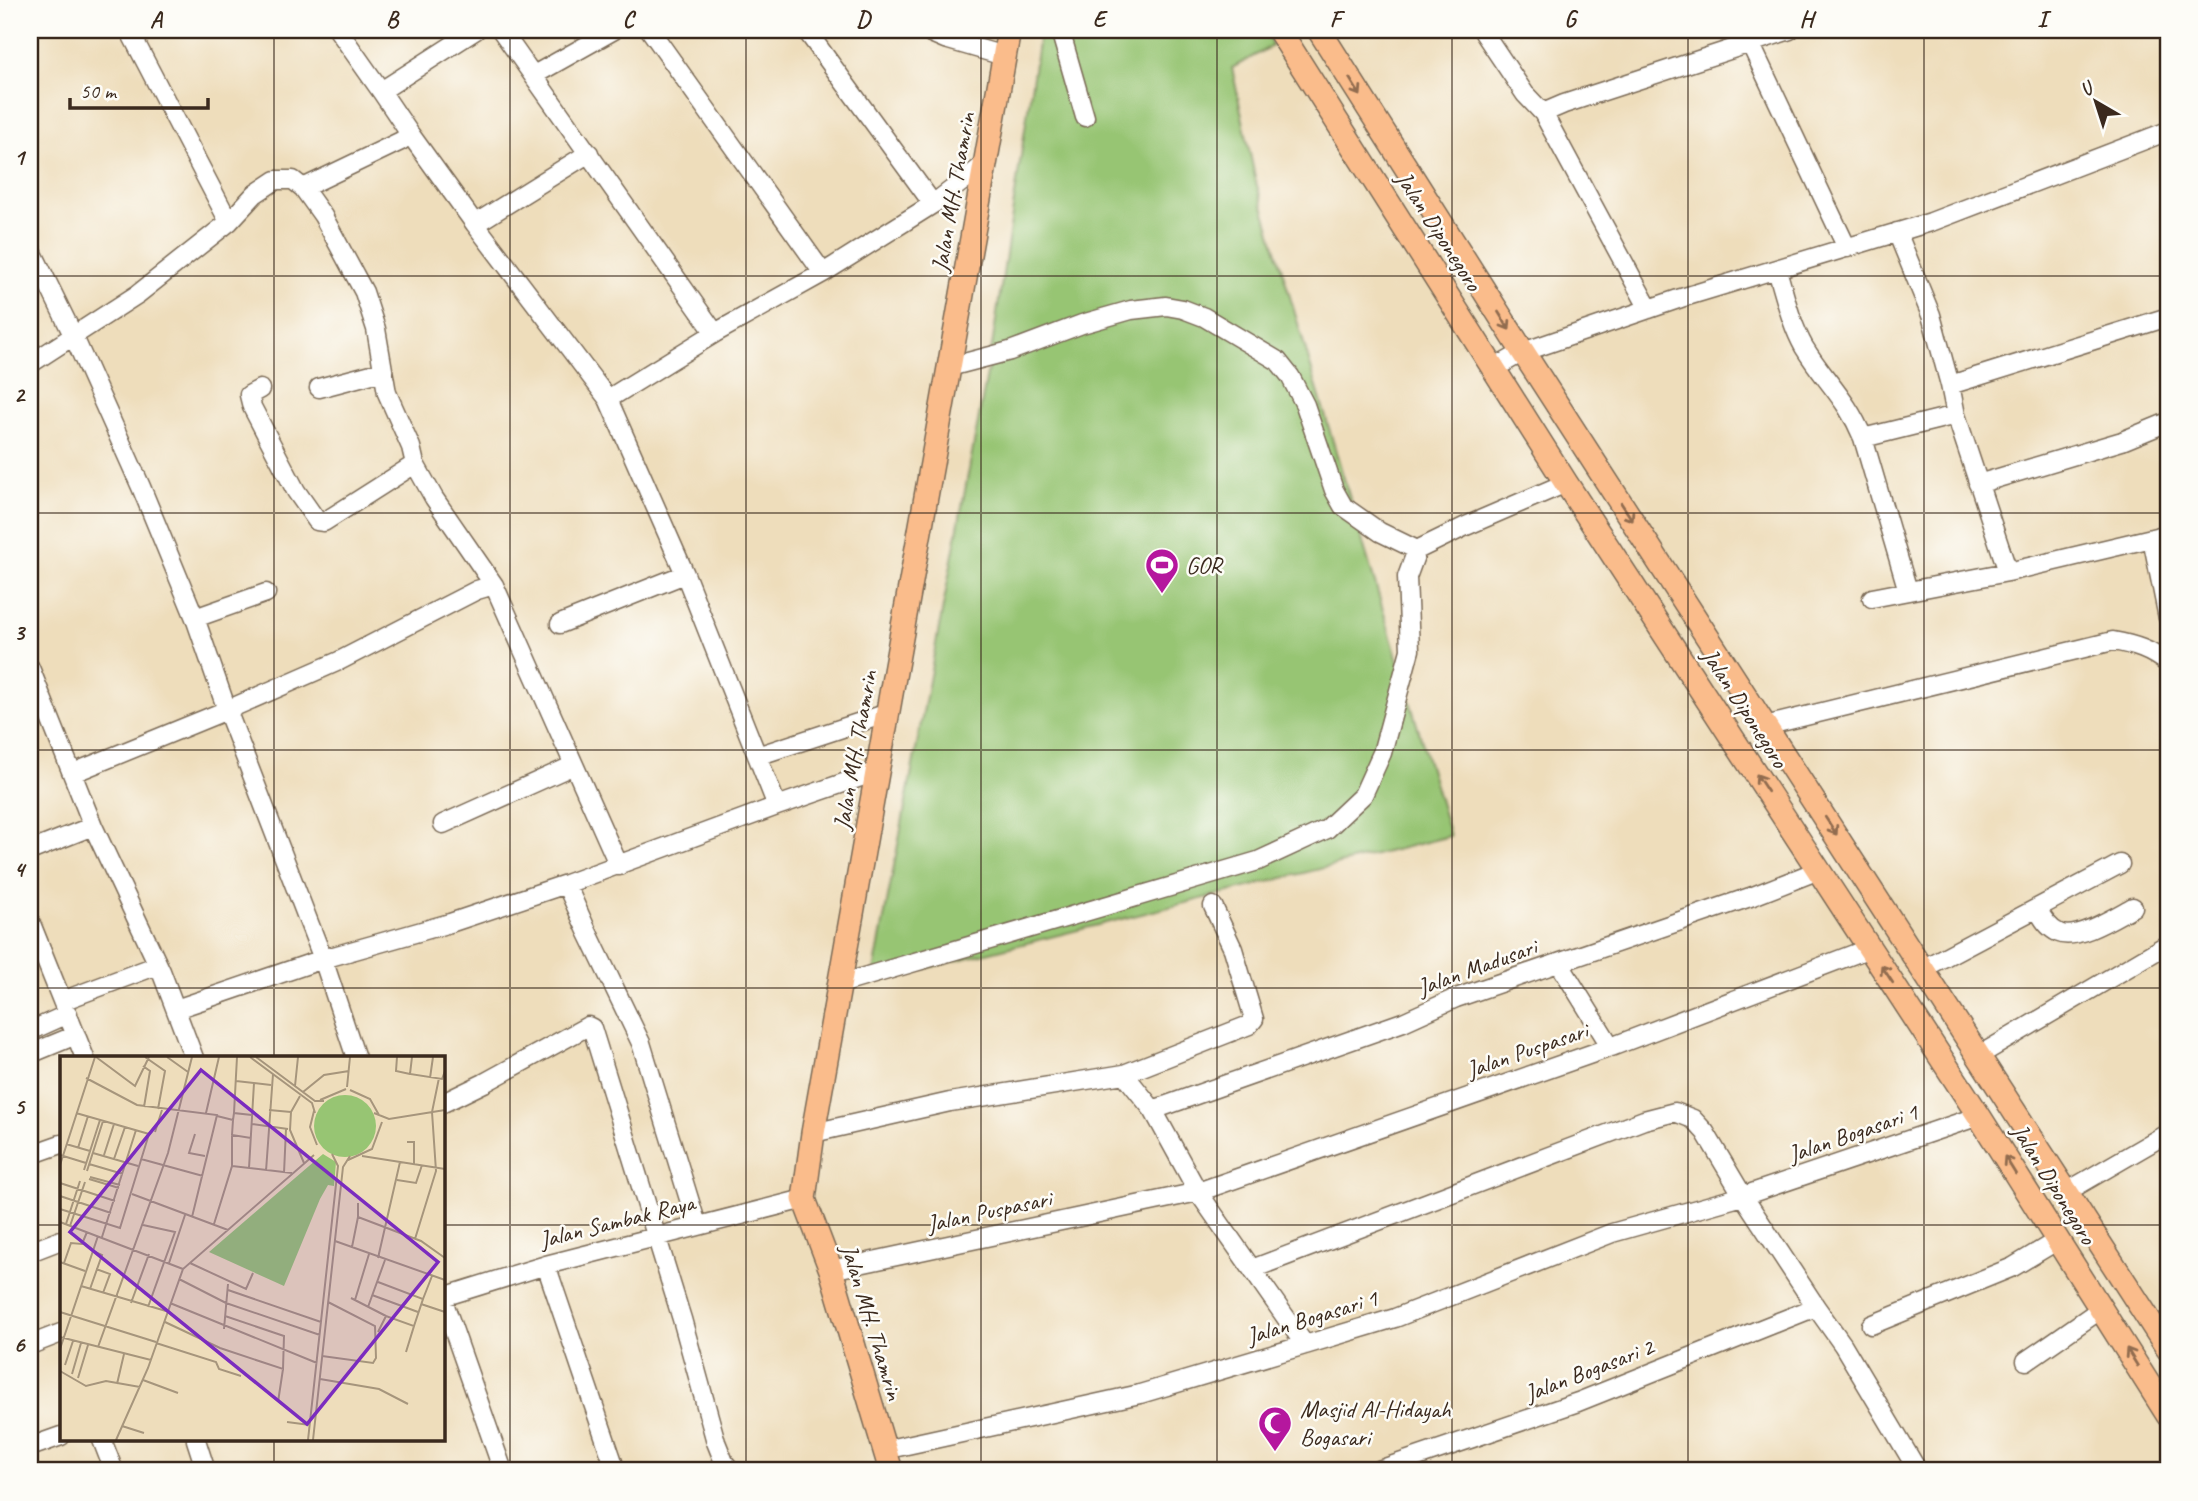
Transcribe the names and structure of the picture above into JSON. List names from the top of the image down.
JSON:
{
  "streets": {
    "main road": ["Jalan MH. Thamrin", "Jalan Diponegoro"],
    "street": [
      "Jalan Madusari",
      "Jalan Puspasari",
      "Jalan Bogasari 1",
      "Jalan Sambak Raya",
      "Jalan Bogasari 2"
    ]
  },
  "crossings": [
    ["Jalan MH. Thamrin", "Jalan Puspasari"],
    ["Jalan MH. Thamrin", "Jalan Bogasari 1"],
    ["Jalan MH. Thamrin", "Jalan Sambak Raya"],
    ["Jalan Diponegoro", "Jalan Madusari"],
    ["Jalan Diponegoro", "Jalan Puspasari"],
    ["Jalan Diponegoro", "Jalan Bogasari 1"]
  ],
  "places": {
    "sports": ["GOR"],
    "mosque": ["Masjid Al-Hidayah Bogasari"]
  },
  "scale_bar": "50 m",
  "north": "top left",
  "grid": {
    "columns": [
      "A",
      "B",
      "C",
      "D",
      "E",
      "F",
      "G",
      "H",
      "I"
    ],
    "rows": [
      "1",
      "2",
      "3",
      "4",
      "5",
      "6"
    ]
  }
}
